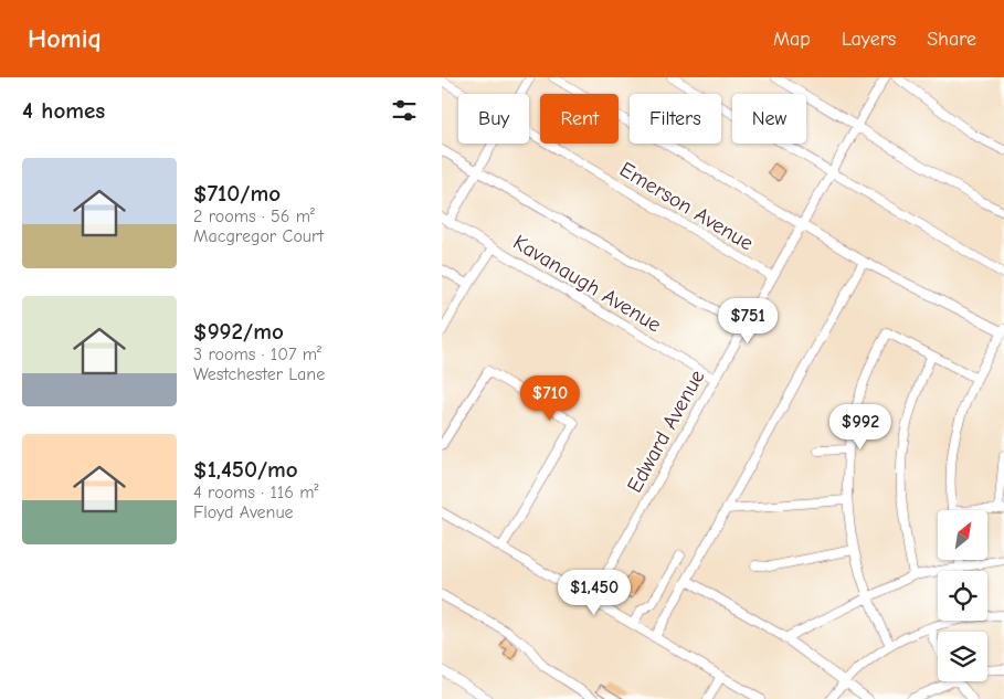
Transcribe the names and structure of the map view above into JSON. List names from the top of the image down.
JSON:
{
  "streets": {
    "street": ["Emerson Avenue", "Kavanaugh Avenue", "Edward Avenue"]
  },
  "crossings": [
    ["Emerson Avenue", "Edward Avenue"],
    ["Kavanaugh Avenue", "Edward Avenue"]
  ],
  "north": "top right",
  "page": {
    "header": "Homiq",
    "nav": ["Map", "Layers", "Share"],
    "heading": "4 homes",
    "chip": [
      "Buy",
      "Rent",
      "Filters",
      "New"
    ],
    "list": [
      {
        "name": "$710/mo",
        "note": "2 rooms · 56 m² · Macgregor Court"
      },
      {
        "name": "$992/mo",
        "note": "3 rooms · 107 m² · Westchester Lane"
      },
      {
        "name": "$1,450/mo",
        "note": "4 rooms · 116 m² · Floyd Avenue"
      }
    ],
    "price": [
      "$751",
      "$710",
      "$992",
      "$1,450"
    ]
  }
}
